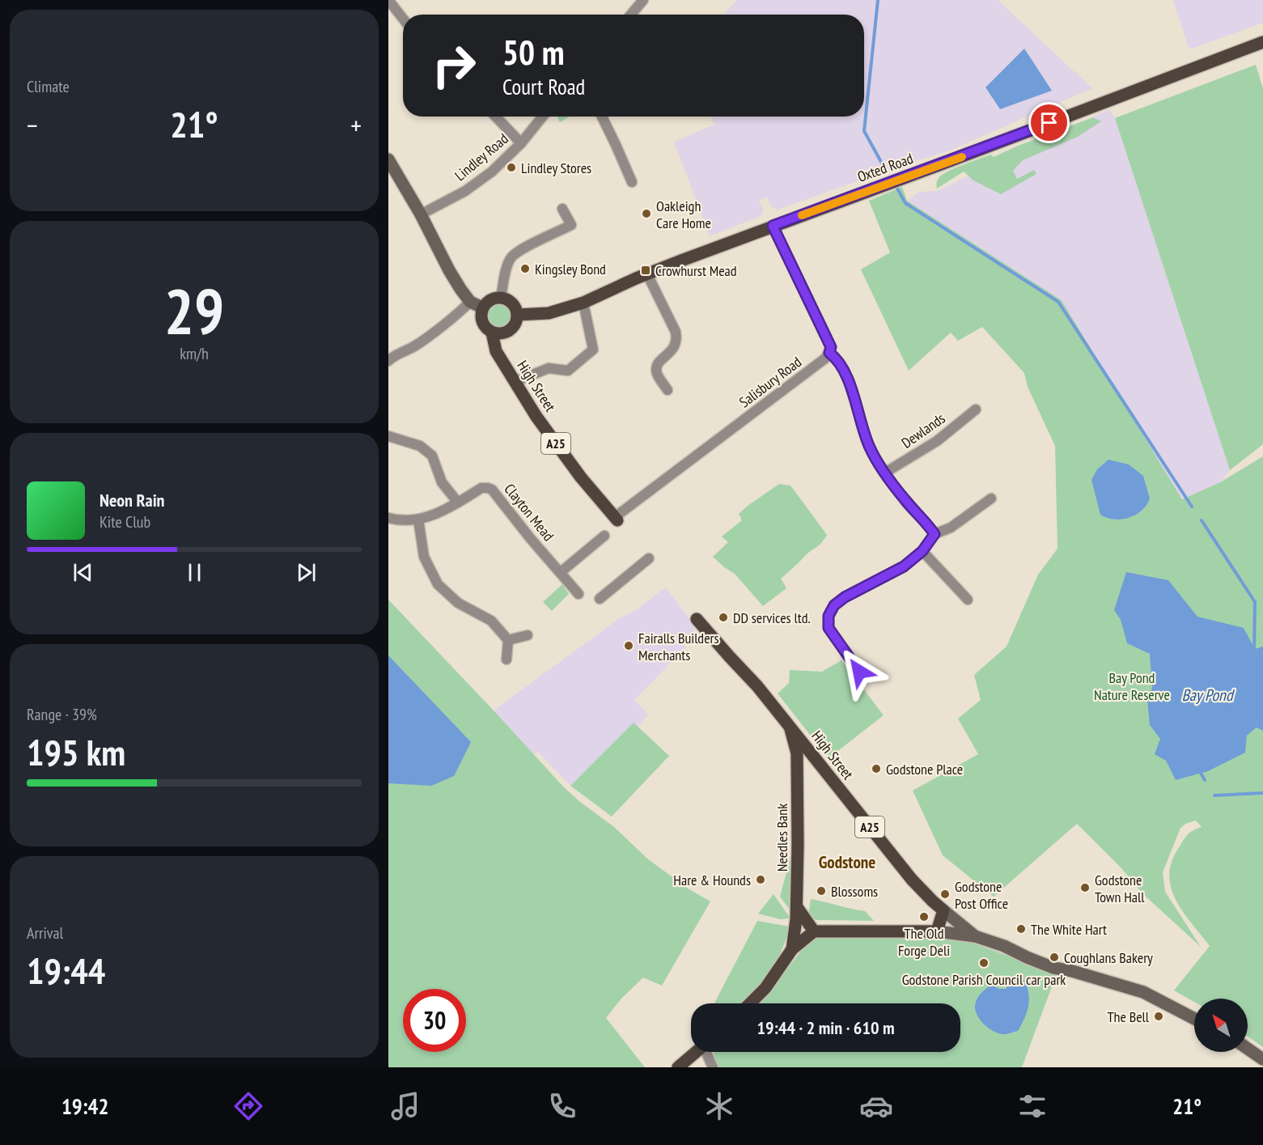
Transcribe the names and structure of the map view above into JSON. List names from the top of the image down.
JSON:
{
  "streets": {
    "main road": [
      "Oxted Road",
      "High Street",
      "A25",
      "Needles Bank"
    ],
    "street": [
      "Lindley Road",
      "Salisbury Road",
      "Dewlands",
      "Clayton Mead"
    ]
  },
  "crossings": [
    ["Oxted Road", "High Street"],
    ["Salisbury Road", "High Street"],
    ["High Street", "Needles Bank"]
  ],
  "districts": ["Godstone"],
  "water": ["Bay Pond"],
  "parks": ["Bay Pond Nature Reserve"],
  "places": {
    "other": [
      "Lindley Stores",
      "Oakleigh Care Home",
      "Kingsley Bond",
      "DD services ltd.",
      "Fairalls Builders Merchants",
      "Godstone Place",
      "Hare & Hounds",
      "Godstone Town Hall",
      "Blossoms",
      "Godstone Post Office",
      "The Old Forge Deli",
      "The White Hart",
      "Coughlans Bakery",
      "Godstone Parish Council car park",
      "The Bell"
    ],
    "transit": ["Crowhurst Mead"]
  },
  "north": "top left",
  "page": {
    "tile": [
      "Climate",
      ["29", "km/h"],
      ["Range · 39%", "195 km"],
      ["Arrival", "19:44"]
    ],
    "turn": ["50 m", "Court Road"],
    "heat": ["−", "21°", "+"],
    "song": ["Neon Rain", "Kite Club"],
    "limit": "30",
    "trip": "19:44 · 2 min · 610 m",
    "tabs": ["19:42", "21°"]
  }
}
